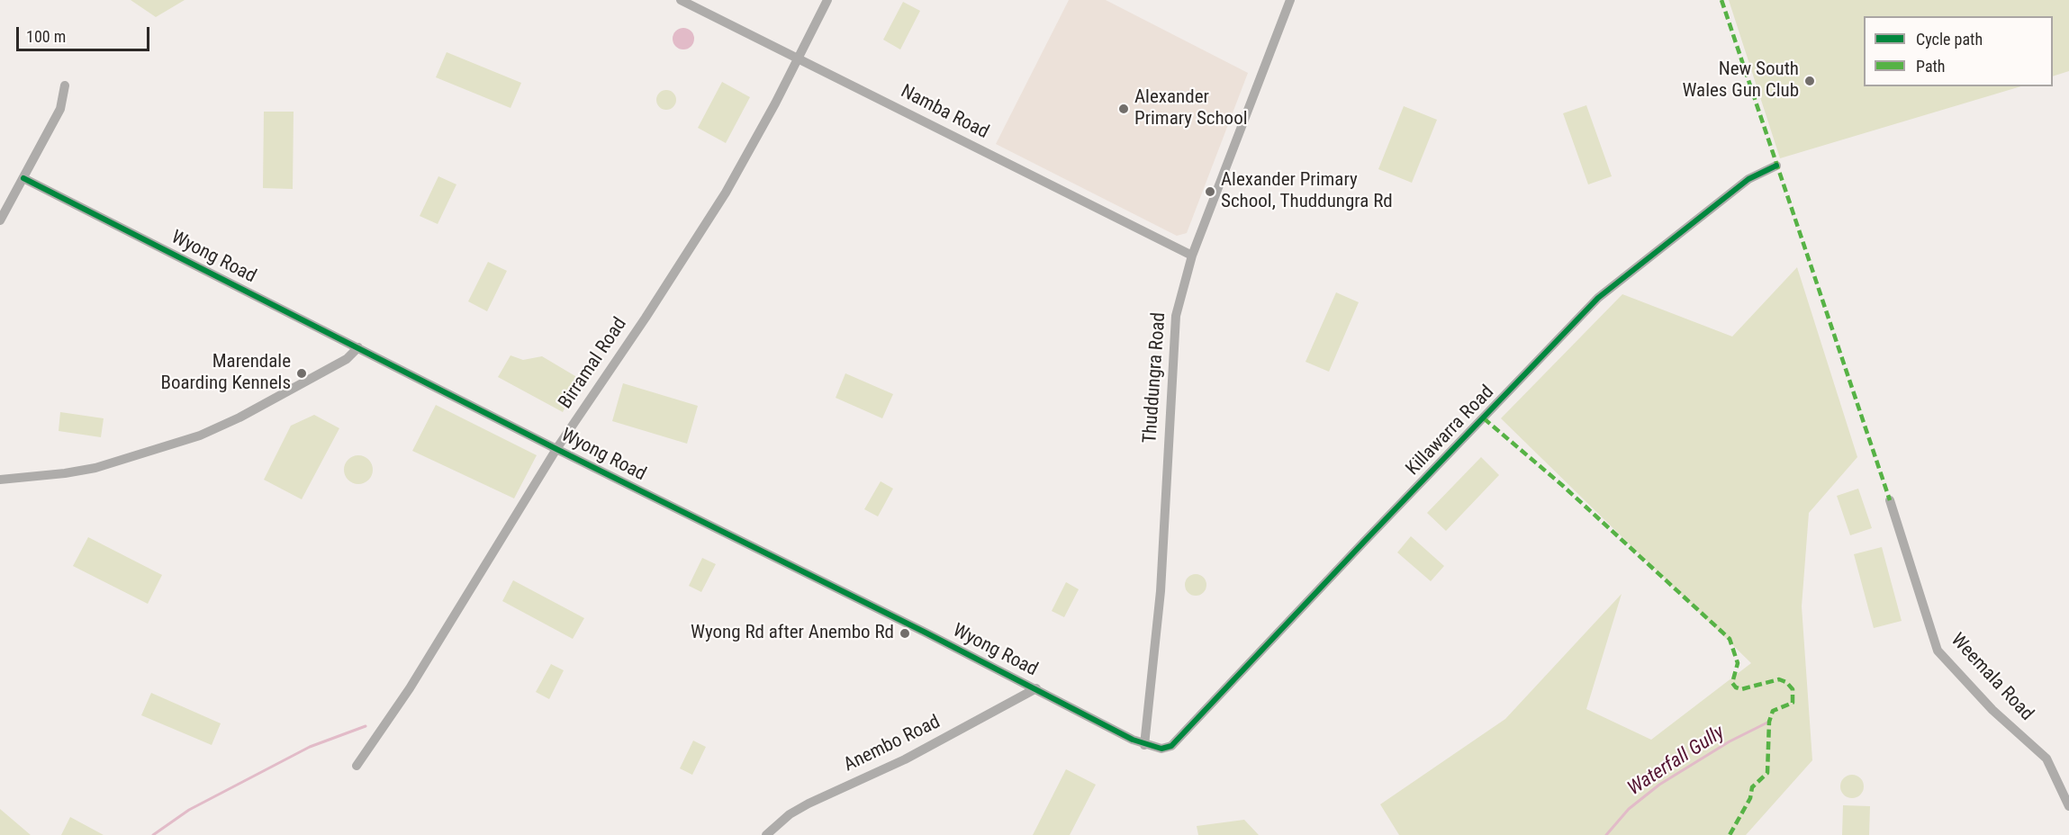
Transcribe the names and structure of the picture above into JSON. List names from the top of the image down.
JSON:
{
  "streets": {
    "street": [
      "Namba Road",
      "Wyong Road",
      "Birramal Road",
      "Thuddungra Road",
      "Killawarra Road",
      "Weemala Road",
      "Anembo Road"
    ]
  },
  "crossings": [
    ["Namba Road", "Birramal Road"],
    ["Namba Road", "Thuddungra Road"],
    ["Wyong Road", "Birramal Road"],
    ["Wyong Road", "Thuddungra Road"],
    ["Wyong Road", "Killawarra Road"],
    ["Wyong Road", "Anembo Road"]
  ],
  "water": ["Waterfall Gully"],
  "places": [
    "New South Wales Gun Club",
    "Alexander Primary School",
    "Alexander Primary School, Thuddungra Rd",
    "Marendale Boarding Kennels",
    "Wyong Rd after Anembo Rd"
  ],
  "legend": ["Cycle path", "Path"],
  "scale_bar": "100 m"
}
